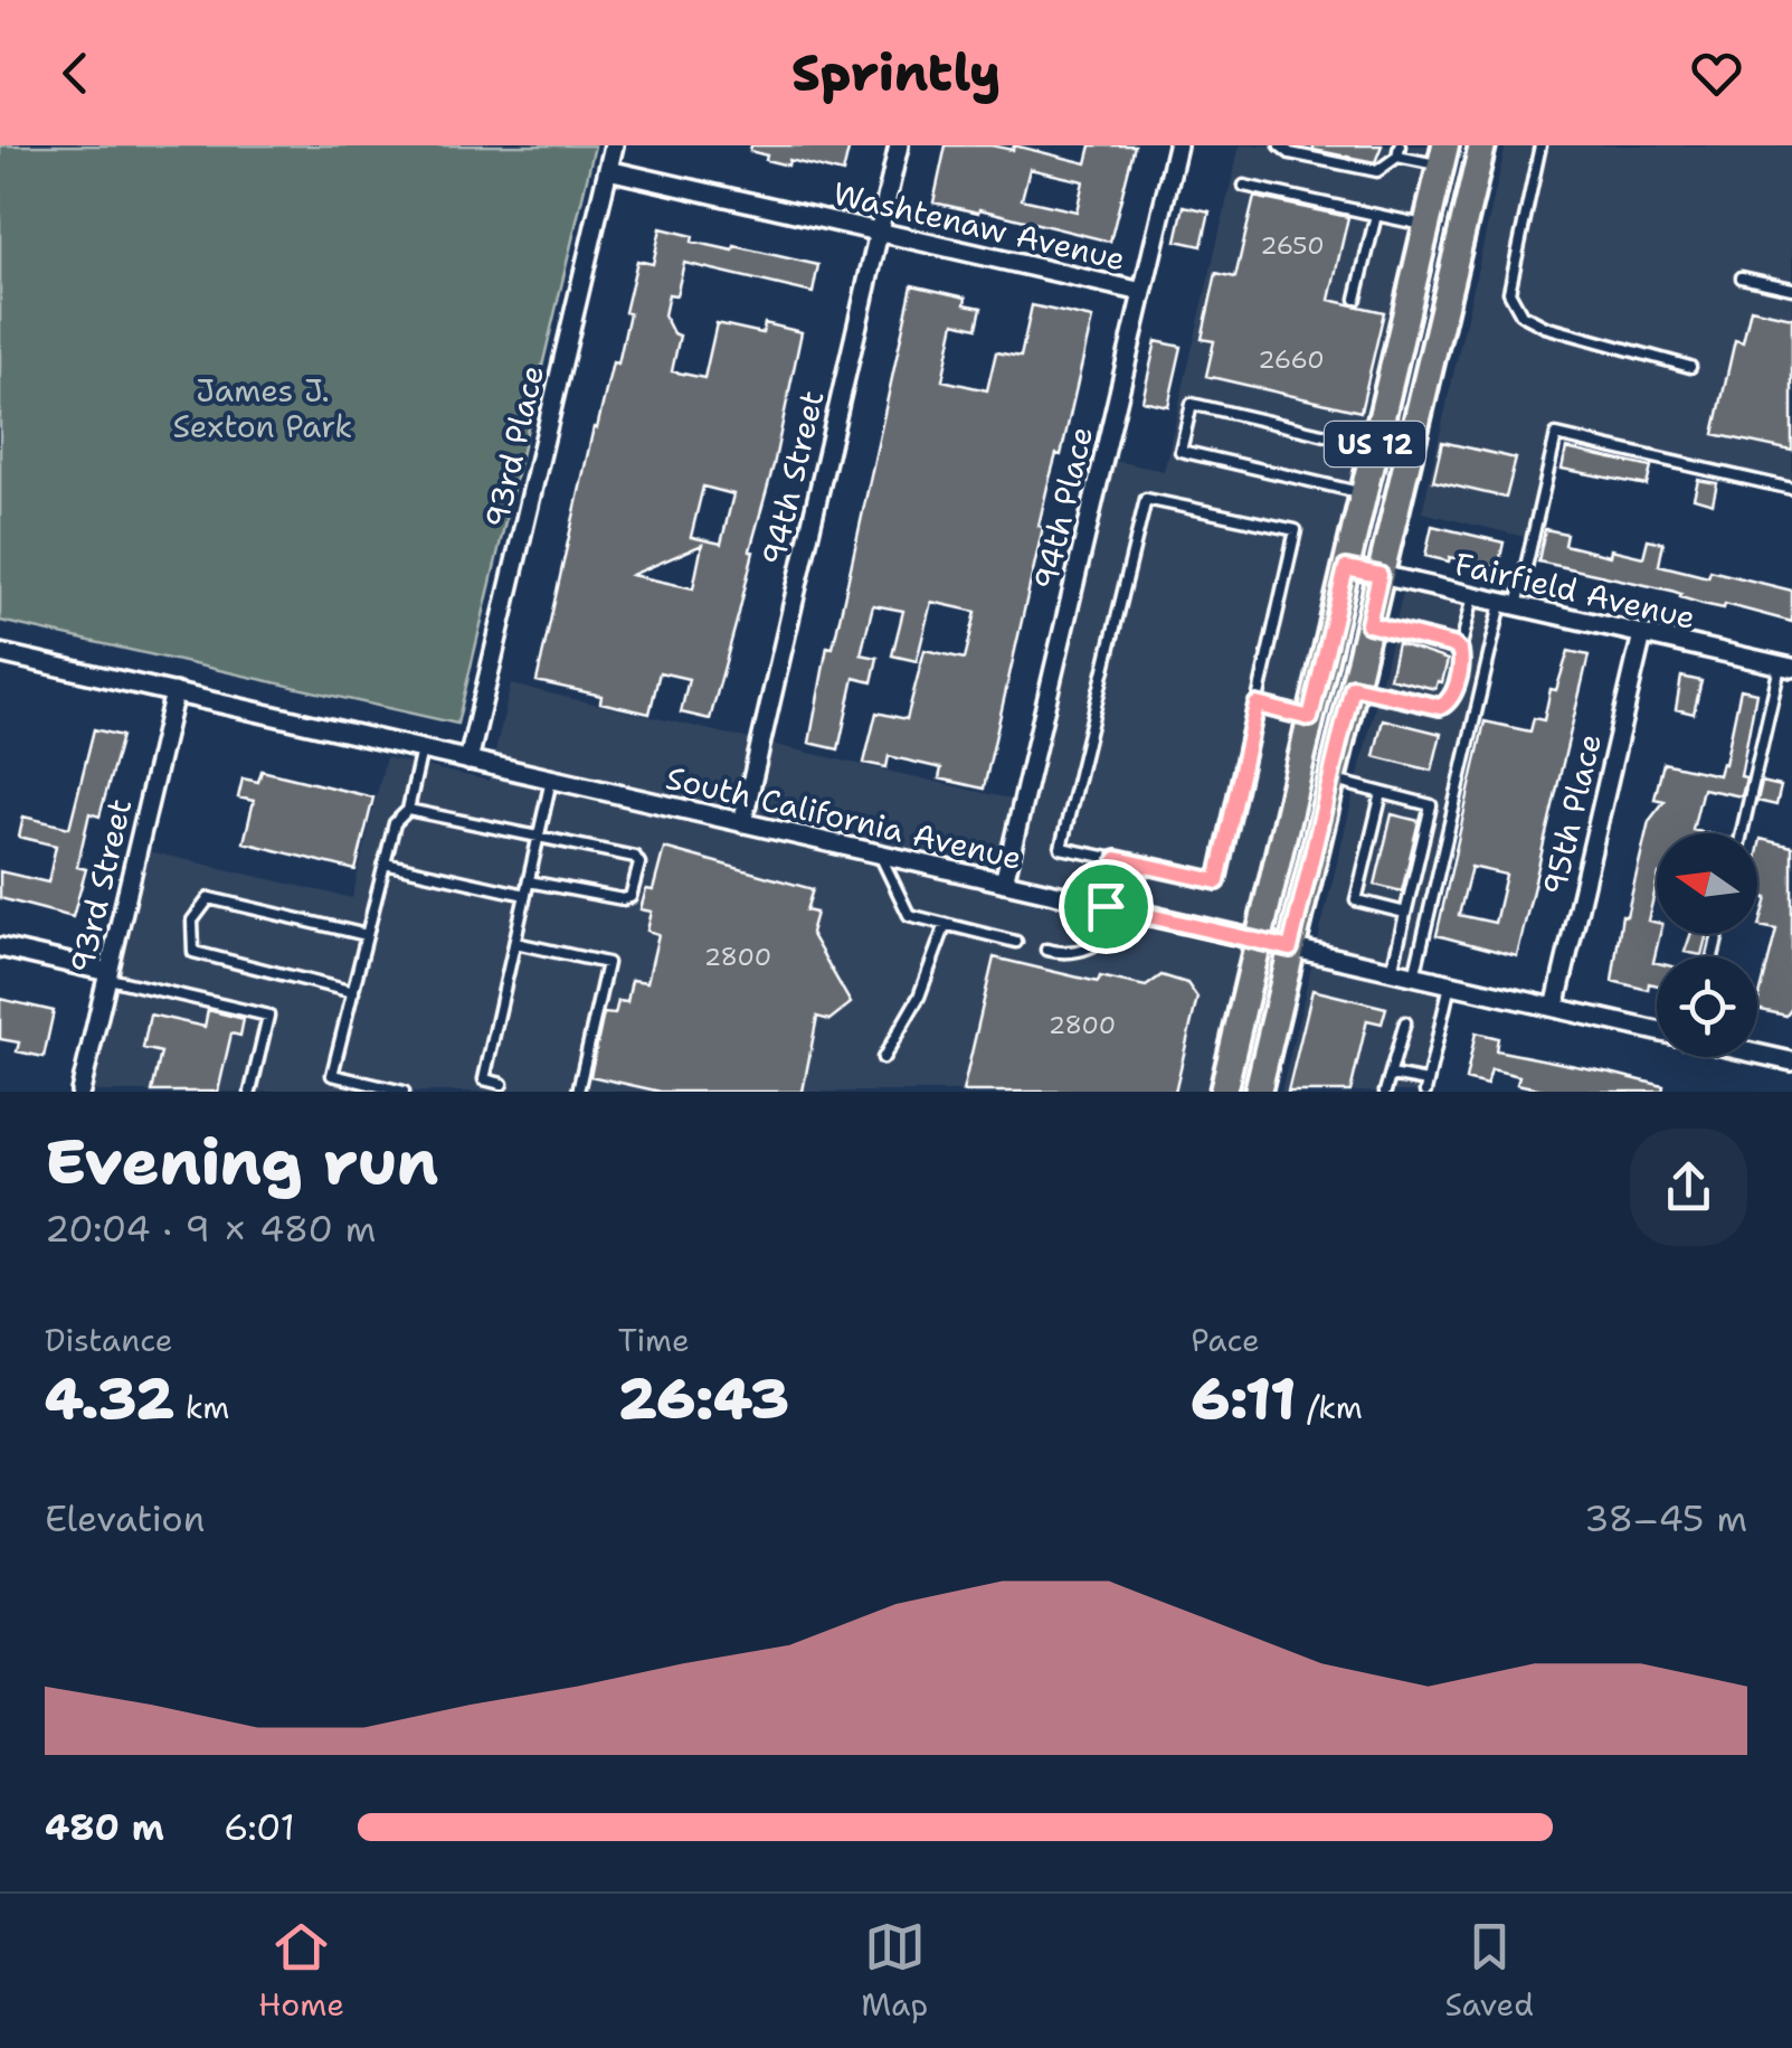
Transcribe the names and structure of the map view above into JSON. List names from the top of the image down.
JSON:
{
  "streets": {
    "main road": ["US 12"],
    "street": [
      "Washtenaw Avenue",
      "93rd Place",
      "94th Street",
      "94th Place",
      "Fairfield Avenue",
      "95th Place",
      "South California Avenue",
      "93rd Street"
    ]
  },
  "crossings": [
    ["Washtenaw Avenue", "93rd Place"],
    ["Washtenaw Avenue", "94th Street"],
    ["Washtenaw Avenue", "94th Place"],
    ["US 12", "Fairfield Avenue"],
    ["US 12", "South California Avenue"],
    ["93rd Place", "South California Avenue"],
    ["94th Street", "South California Avenue"],
    ["94th Place", "South California Avenue"],
    ["Fairfield Avenue", "95th Place"],
    ["95th Place", "South California Avenue"],
    ["South California Avenue", "93rd Street"]
  ],
  "parks": ["James J. Sexton Park"],
  "house_numbers": [
    "2650",
    "2660",
    "2800",
    "2800"
  ],
  "north": "left",
  "page": {
    "header": "Sprintly",
    "heading": ["Evening run", "20:04 · 9 × 480 m"],
    "stats": [
      ["Distance", "4.32 km"],
      ["Time", "26:43"],
      ["Pace", "6:11 /km"]
    ],
    "chart": ["Elevation", "38–45 m"],
    "list": [
      {
        "name": "480 m",
        "note": "6:01"
      }
    ],
    "tabs": ["Home", "Map", "Saved"]
  }
}
